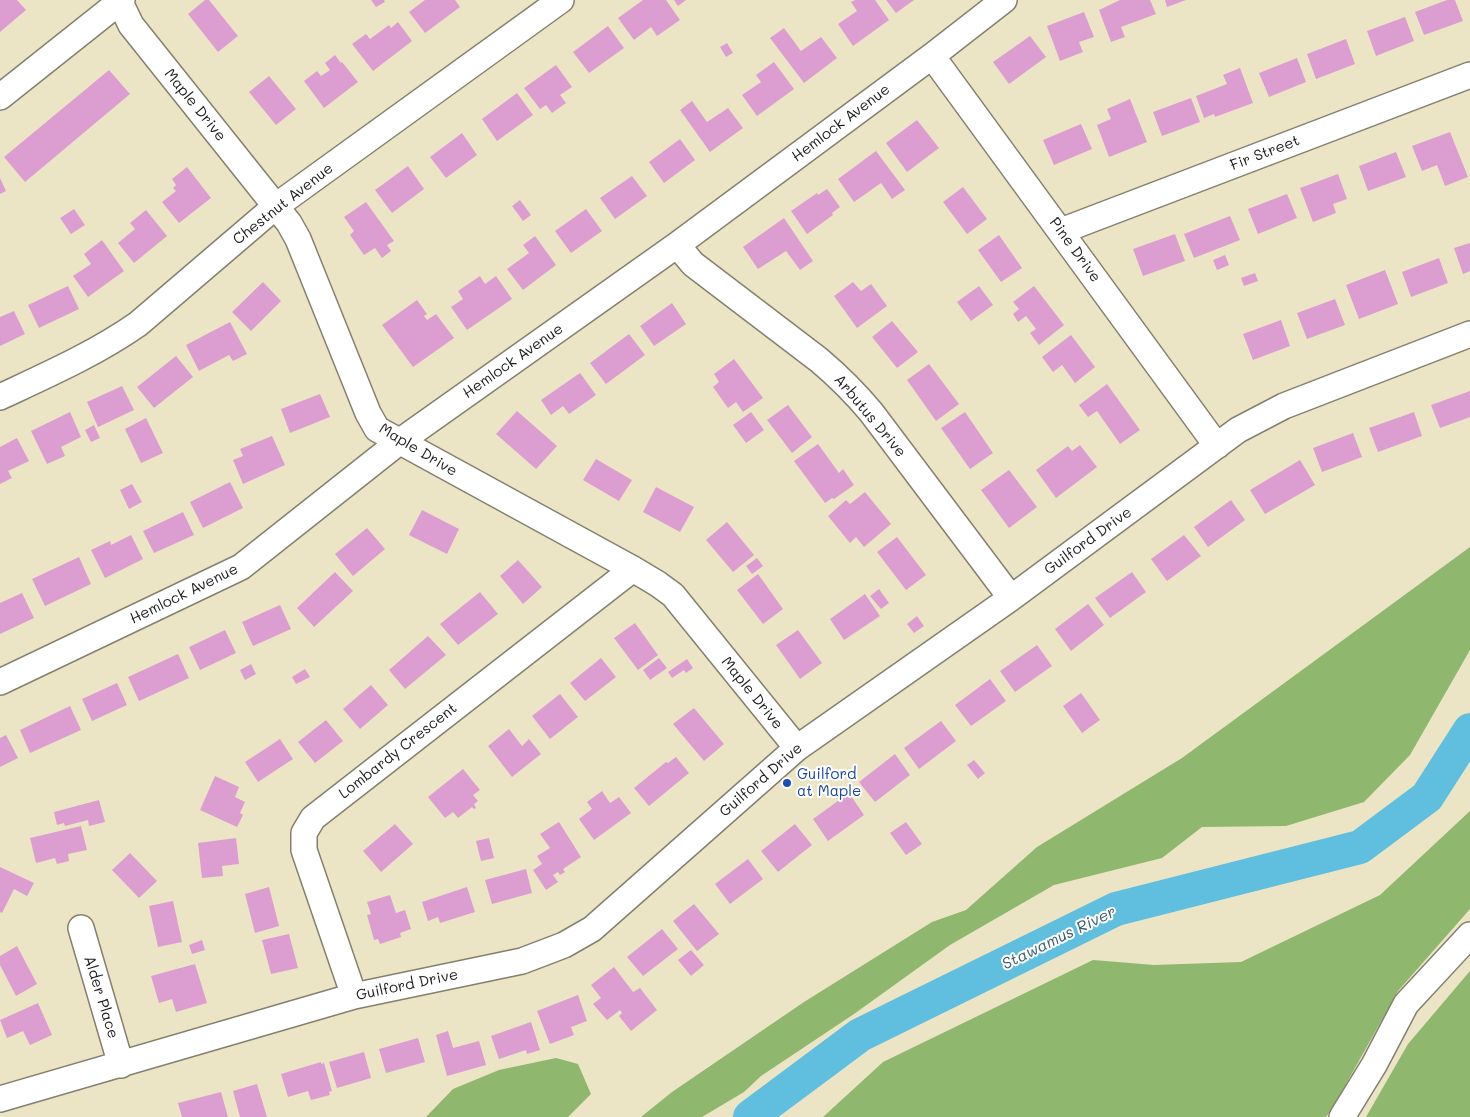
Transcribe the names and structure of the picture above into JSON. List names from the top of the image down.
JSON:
{
  "streets": {
    "street": [
      "Maple Drive",
      "Hemlock Avenue",
      "Fir Street",
      "Chestnut Avenue",
      "Pine Drive",
      "Arbutus Drive",
      "Guilford Drive",
      "Lombardy Crescent",
      "Alder Place"
    ]
  },
  "crossings": [
    ["Maple Drive", "Hemlock Avenue"],
    ["Maple Drive", "Chestnut Avenue"],
    ["Maple Drive", "Guilford Drive"],
    ["Maple Drive", "Lombardy Crescent"],
    ["Hemlock Avenue", "Pine Drive"],
    ["Hemlock Avenue", "Arbutus Drive"],
    ["Fir Street", "Pine Drive"],
    ["Pine Drive", "Guilford Drive"],
    ["Arbutus Drive", "Guilford Drive"],
    ["Guilford Drive", "Lombardy Crescent"],
    ["Guilford Drive", "Alder Place"]
  ],
  "water": ["Stawamus River"],
  "places": ["Guilford at Maple"]
}
